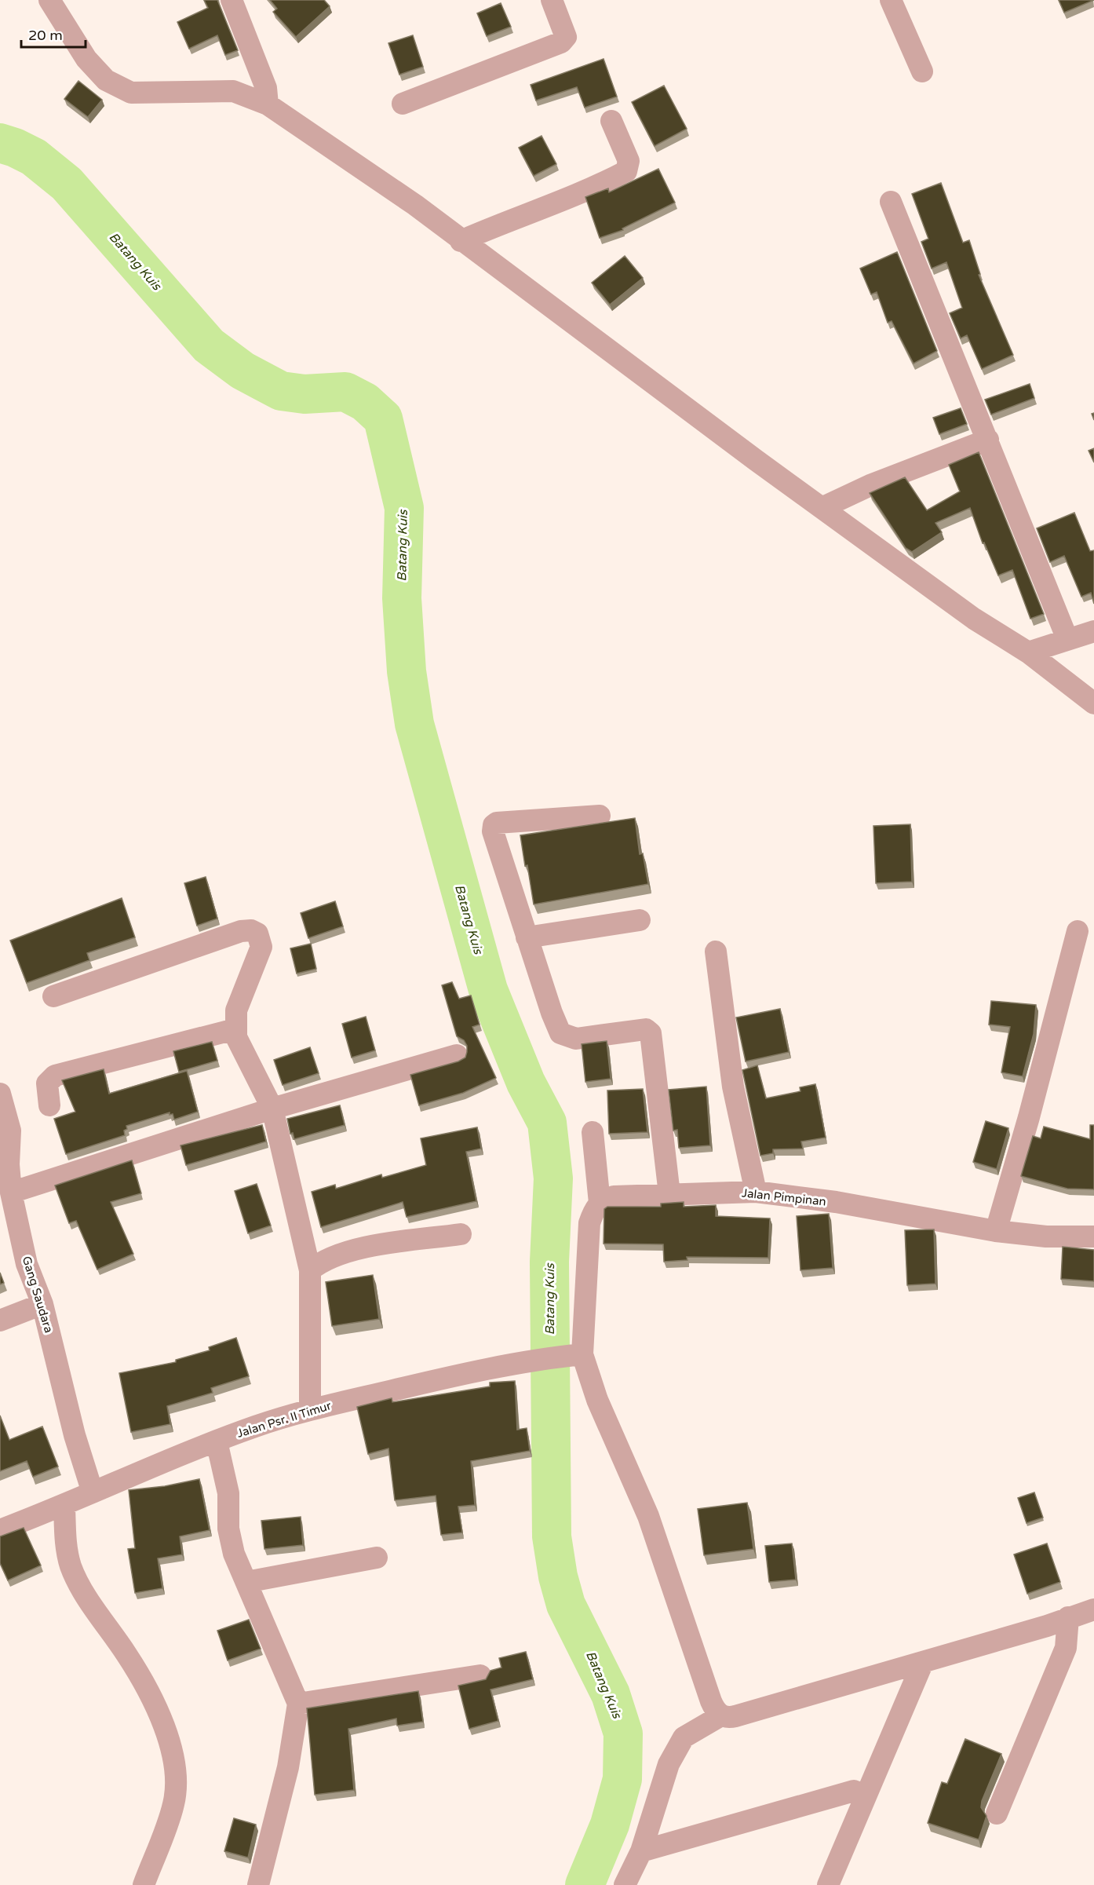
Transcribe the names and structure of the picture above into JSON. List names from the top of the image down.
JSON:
{
  "streets": {
    "street": ["Jalan Pimpinan", "Gang Saudara", "Jalan Psr. II Timur"]
  },
  "crossings": [
    ["Gang Saudara", "Jalan Psr. II Timur"]
  ],
  "water": ["Batang Kuis"],
  "scale_bar": "20 m"
}
